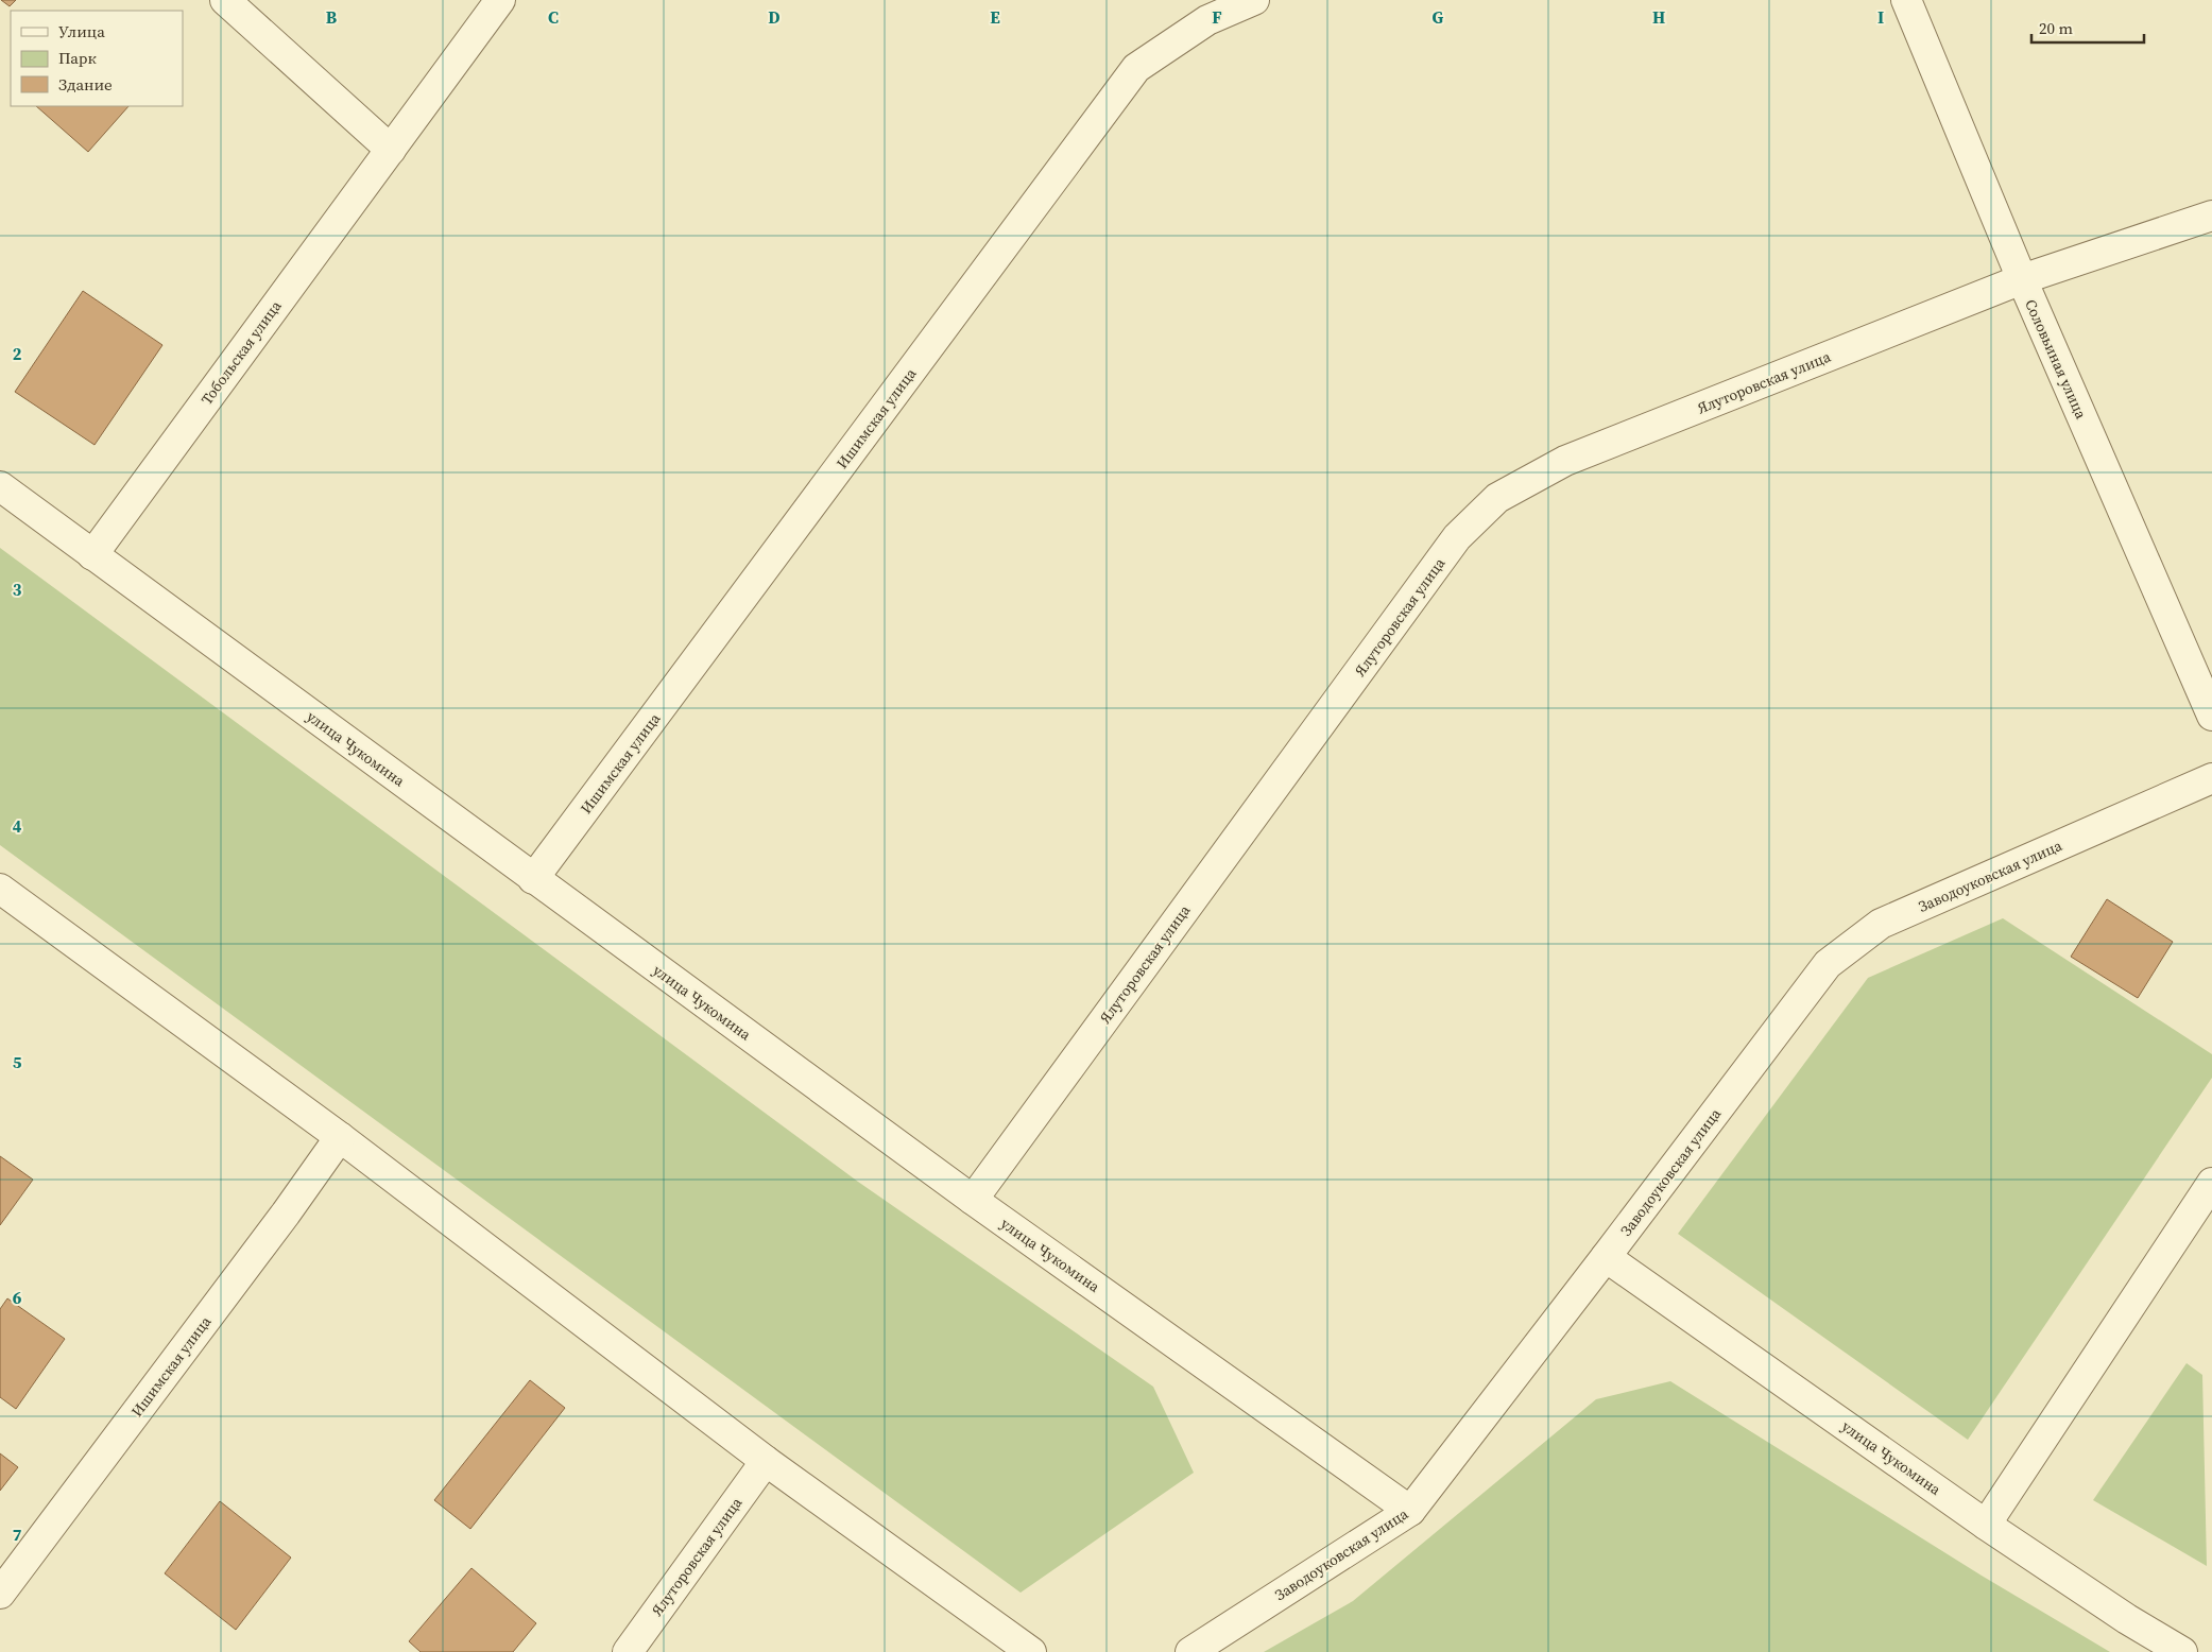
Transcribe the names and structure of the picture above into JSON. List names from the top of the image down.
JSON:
{
  "streets": {
    "street": [
      "Тобольская улица",
      "Соловьиная улица",
      "Ялуторовская улица",
      "Ишимская улица",
      "улица Чукомина",
      "Заводоуковская улица"
    ]
  },
  "crossings": [
    ["Тобольская улица", "улица Чукомина"],
    ["Соловьиная улица", "Ялуторовская улица"],
    ["Ялуторовская улица", "улица Чукомина"],
    ["Ишимская улица", "улица Чукомина"],
    ["улица Чукомина", "Заводоуковская улица"]
  ],
  "legend": ["Улица", "Парк", "Здание"],
  "scale_bar": "20 m",
  "grid": {
    "columns": [
      "B",
      "C",
      "D",
      "E",
      "F",
      "G",
      "H",
      "I"
    ],
    "rows": [
      "2",
      "3",
      "4",
      "5",
      "6",
      "7"
    ]
  }
}
